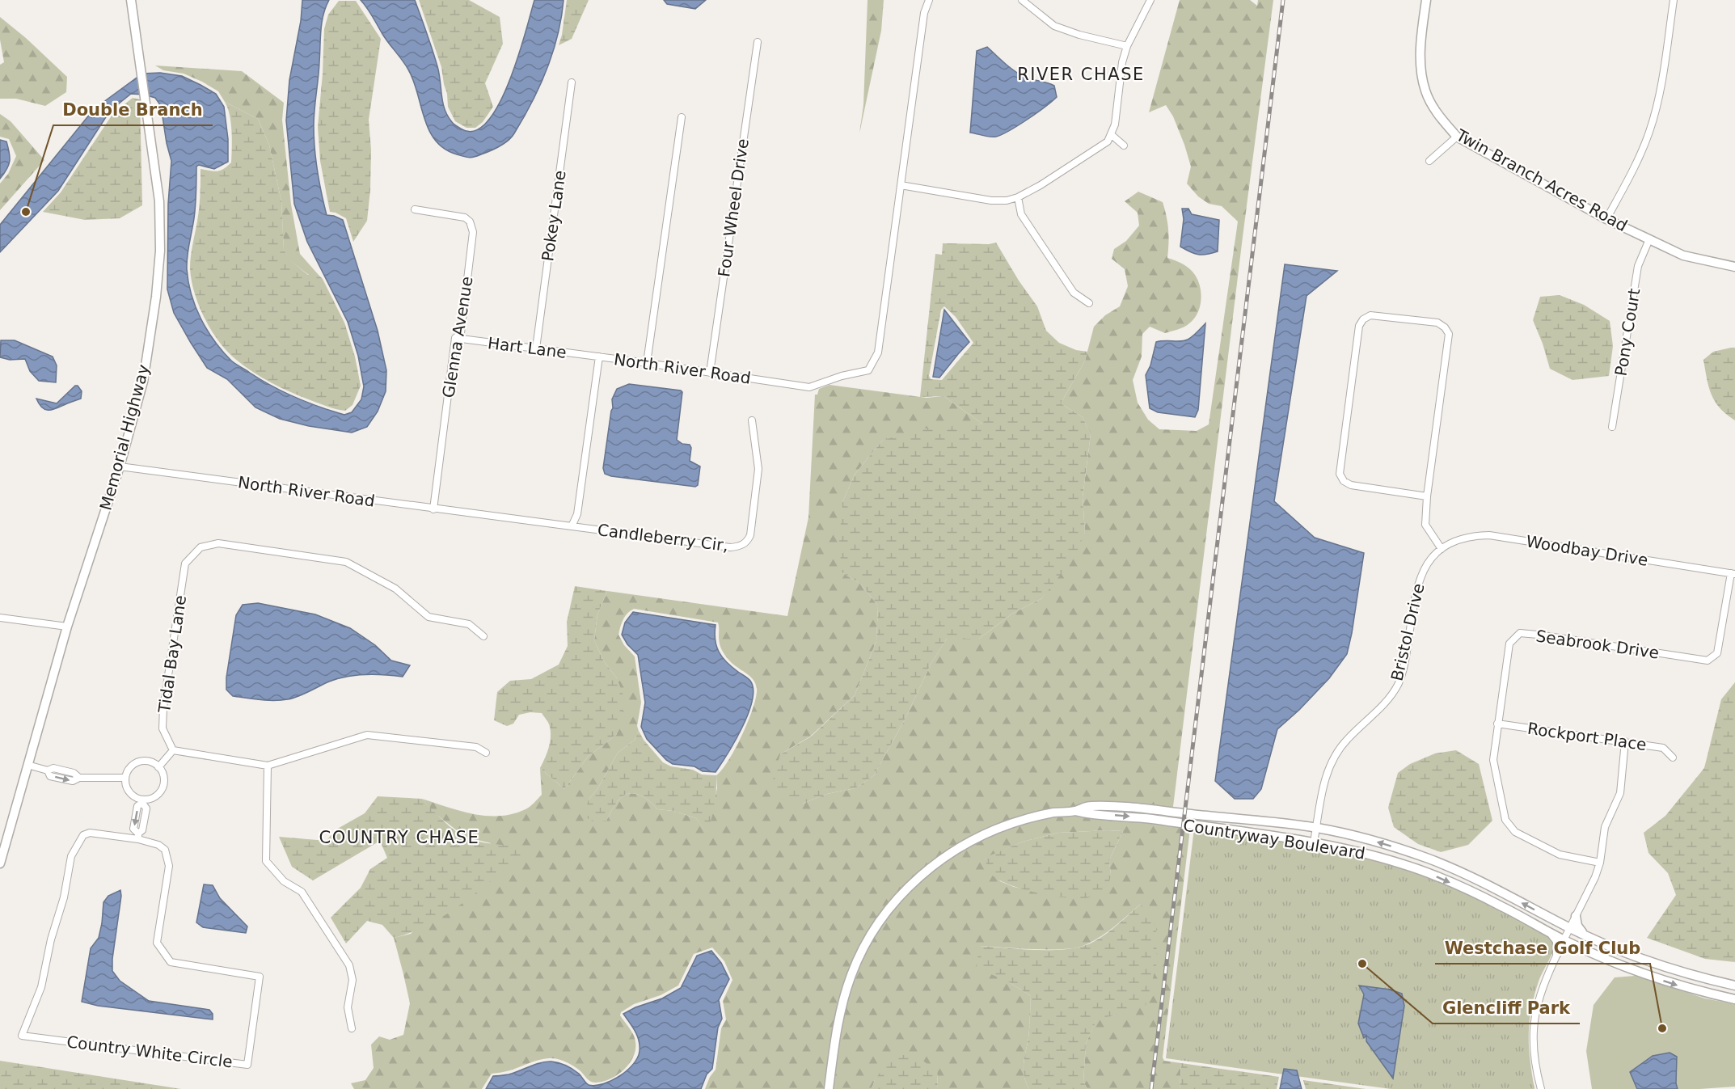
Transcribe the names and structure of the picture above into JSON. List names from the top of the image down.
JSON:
{
  "streets": {
    "street": [
      "Twin Branch Acres Road",
      "Four Wheel Drive",
      "Pokey Lane",
      "Pony Court",
      "Glenna Avenue",
      "Hart Lane",
      "North River Road",
      "Memorial Highway",
      "Candleberry Cir,",
      "Woodbay Drive",
      "Bristol Drive",
      "Seabrook Drive",
      "Tidal Bay Lane",
      "Rockport Place",
      "Countryway Boulevard",
      "Country White Circle"
    ]
  },
  "crossings": [
    ["Twin Branch Acres Road", "Pony Court"],
    ["Four Wheel Drive", "North River Road"],
    ["Pokey Lane", "Hart Lane"],
    ["Glenna Avenue", "Hart Lane"],
    ["Glenna Avenue", "North River Road"],
    ["Hart Lane", "North River Road"],
    ["North River Road", "Memorial Highway"],
    ["North River Road", "Candleberry Cir,"],
    ["Woodbay Drive", "Bristol Drive"],
    ["Woodbay Drive", "Seabrook Drive"],
    ["Bristol Drive", "Countryway Boulevard"],
    ["Seabrook Drive", "Rockport Place"]
  ],
  "districts": ["RIVER CHASE", "COUNTRY CHASE"],
  "places": ["Double Branch", "Glencliff Park", "Westchase Golf Club"]
}
